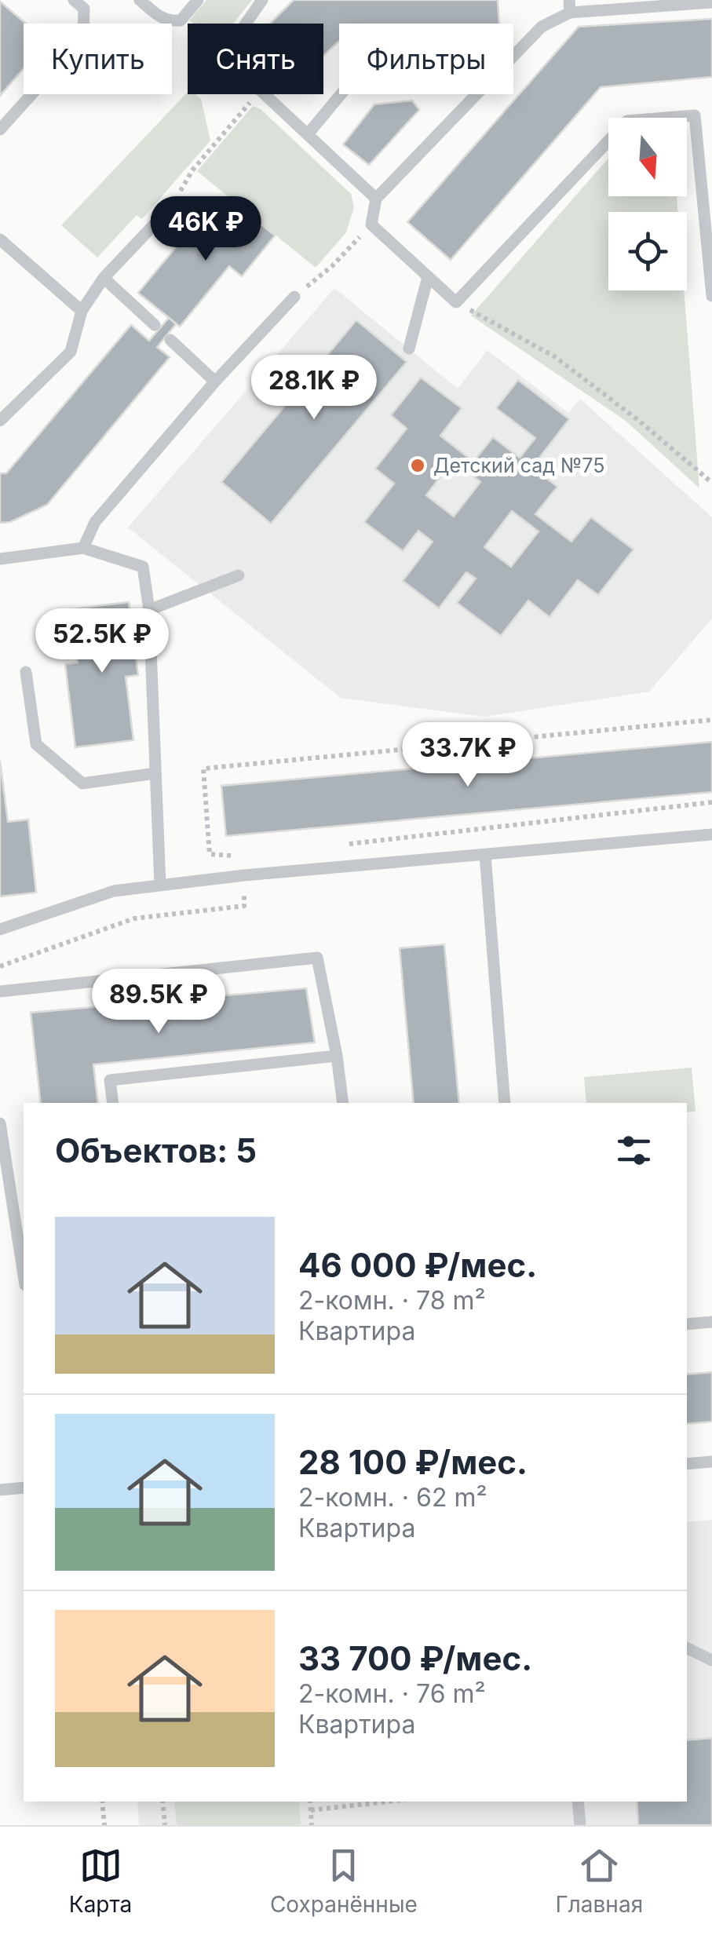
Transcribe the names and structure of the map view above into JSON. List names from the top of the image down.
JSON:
{
  "places": ["Детский сад №75"],
  "north": "bottom",
  "page": {
    "chip": ["Купить", "Снять", "Фильтры"],
    "price": [
      "46K ₽",
      "28.1K ₽",
      "52.5K ₽",
      "33.7K ₽",
      "89.5K ₽"
    ],
    "heading": "Объектов: 5",
    "list": [
      {
        "name": "46 000 ₽/мес.",
        "note": "2-комн. · 78 m² · Квартира"
      },
      {
        "name": "28 100 ₽/мес.",
        "note": "2-комн. · 62 m² · Квартира"
      },
      {
        "name": "33 700 ₽/мес.",
        "note": "2-комн. · 76 m² · Квартира"
      }
    ],
    "tabs": ["Карта", "Сохранённые", "Главная"]
  }
}
